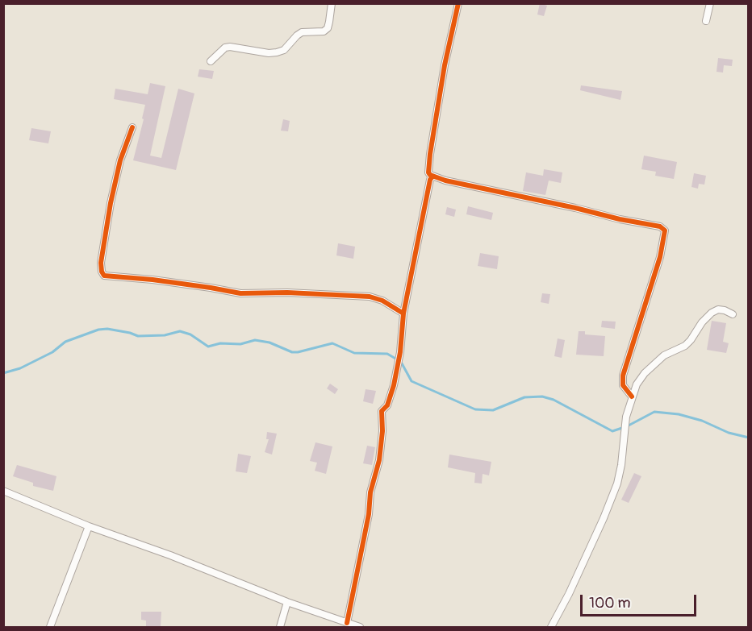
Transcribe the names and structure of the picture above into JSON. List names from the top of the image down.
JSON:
{
  "scale_bar": "100 m"
}
